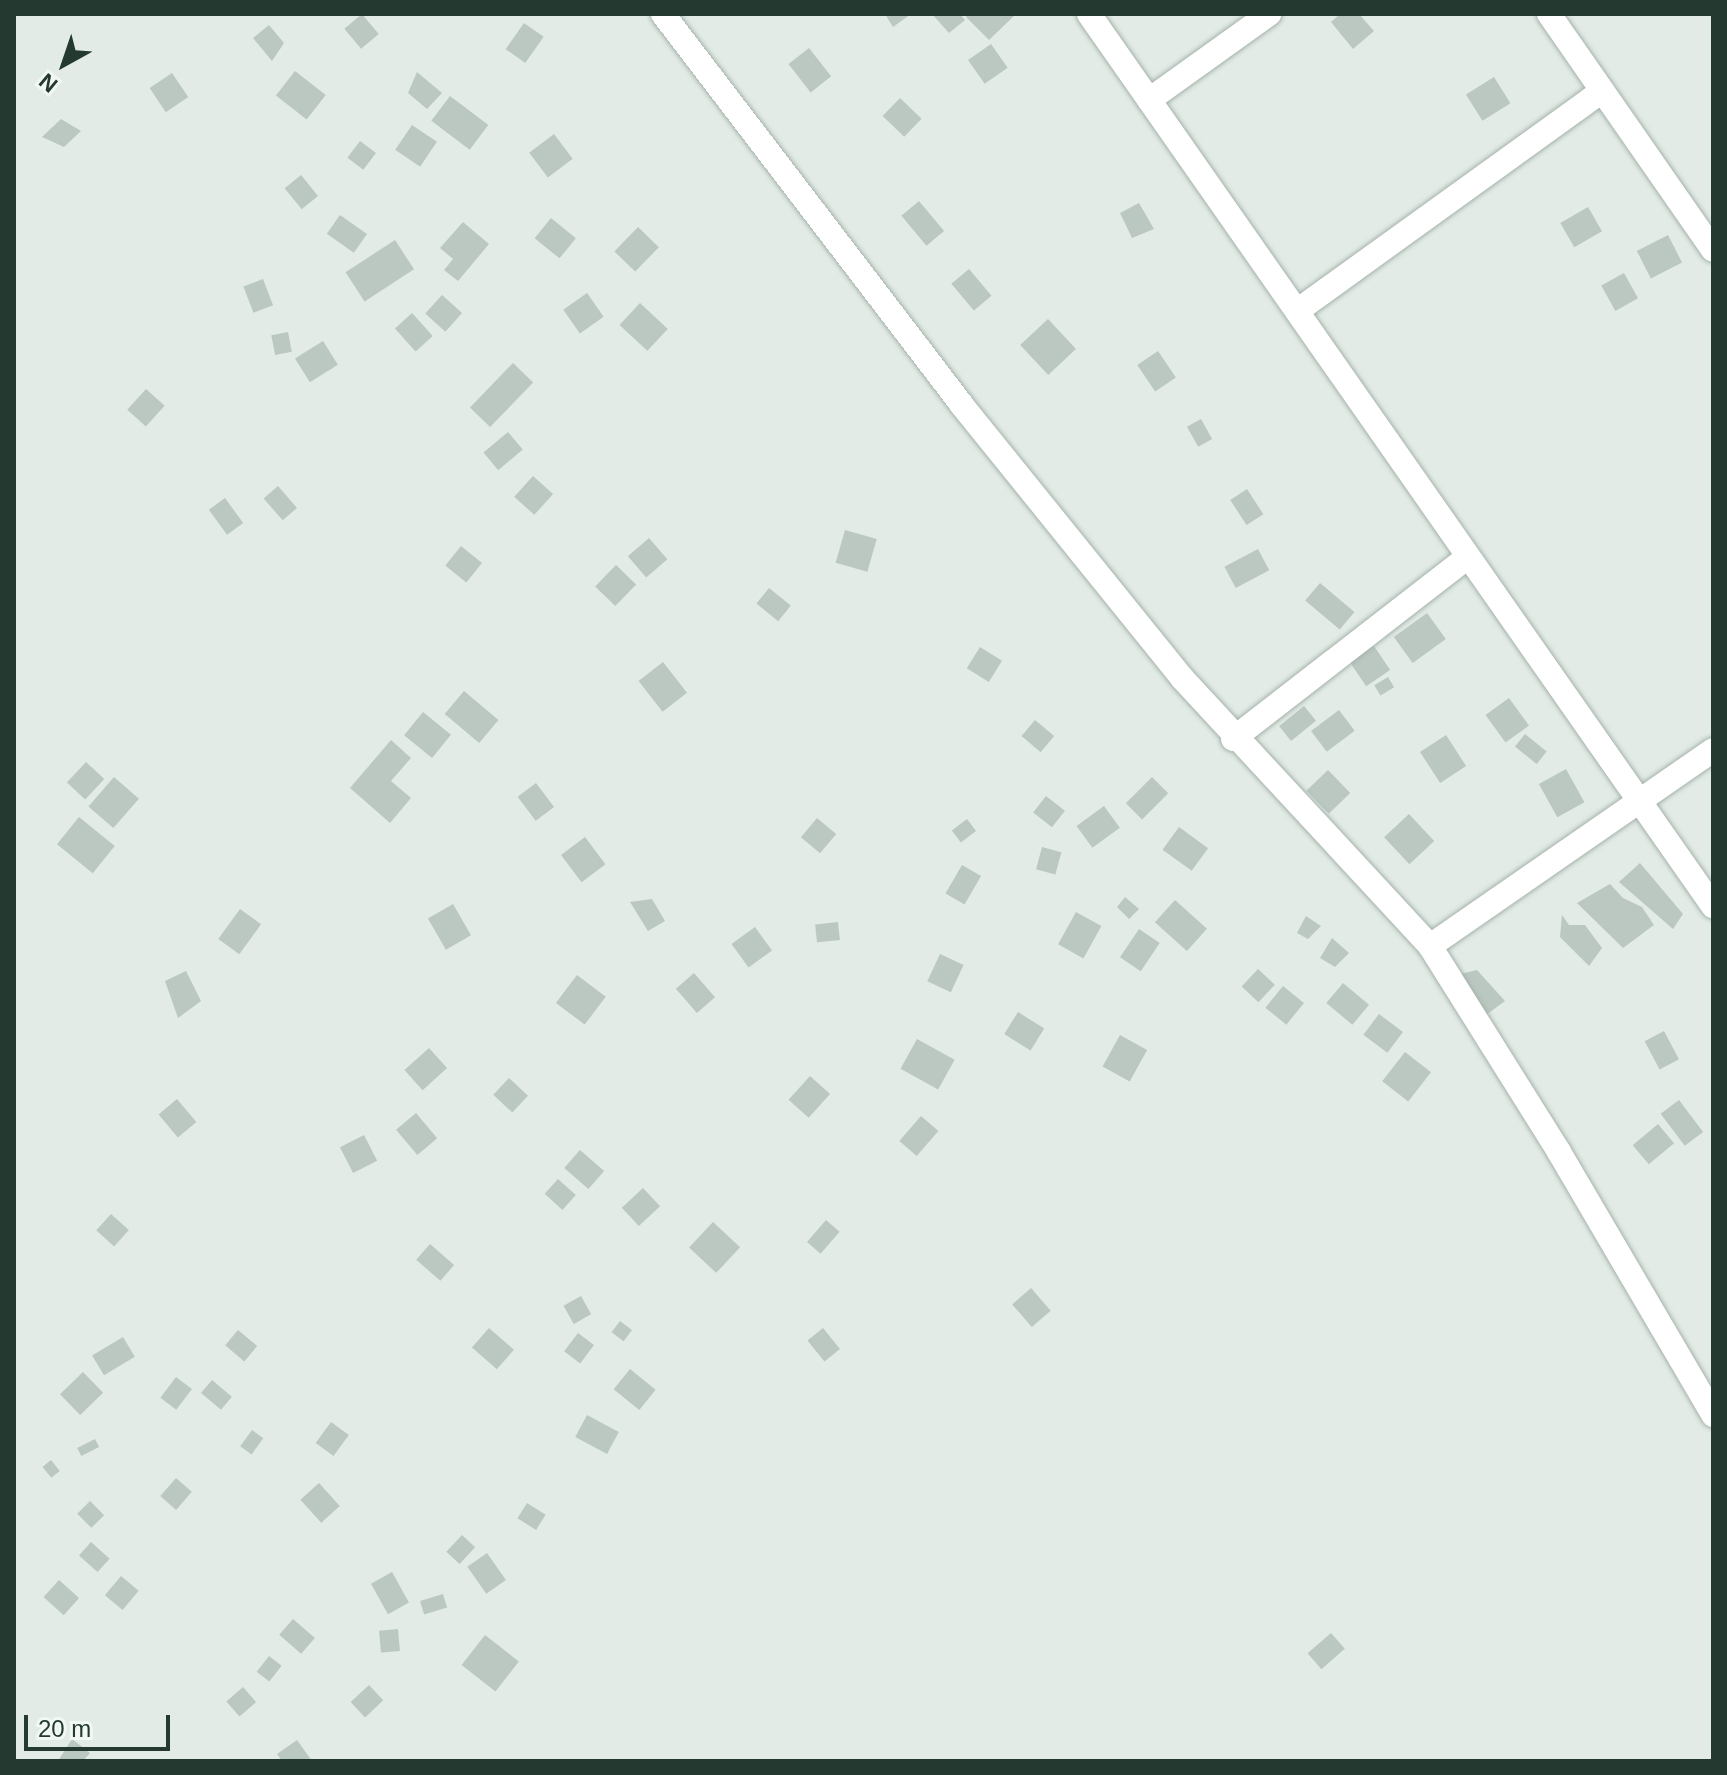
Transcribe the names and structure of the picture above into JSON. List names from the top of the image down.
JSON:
{
  "scale_bar": "20 m",
  "north": "bottom left"
}
